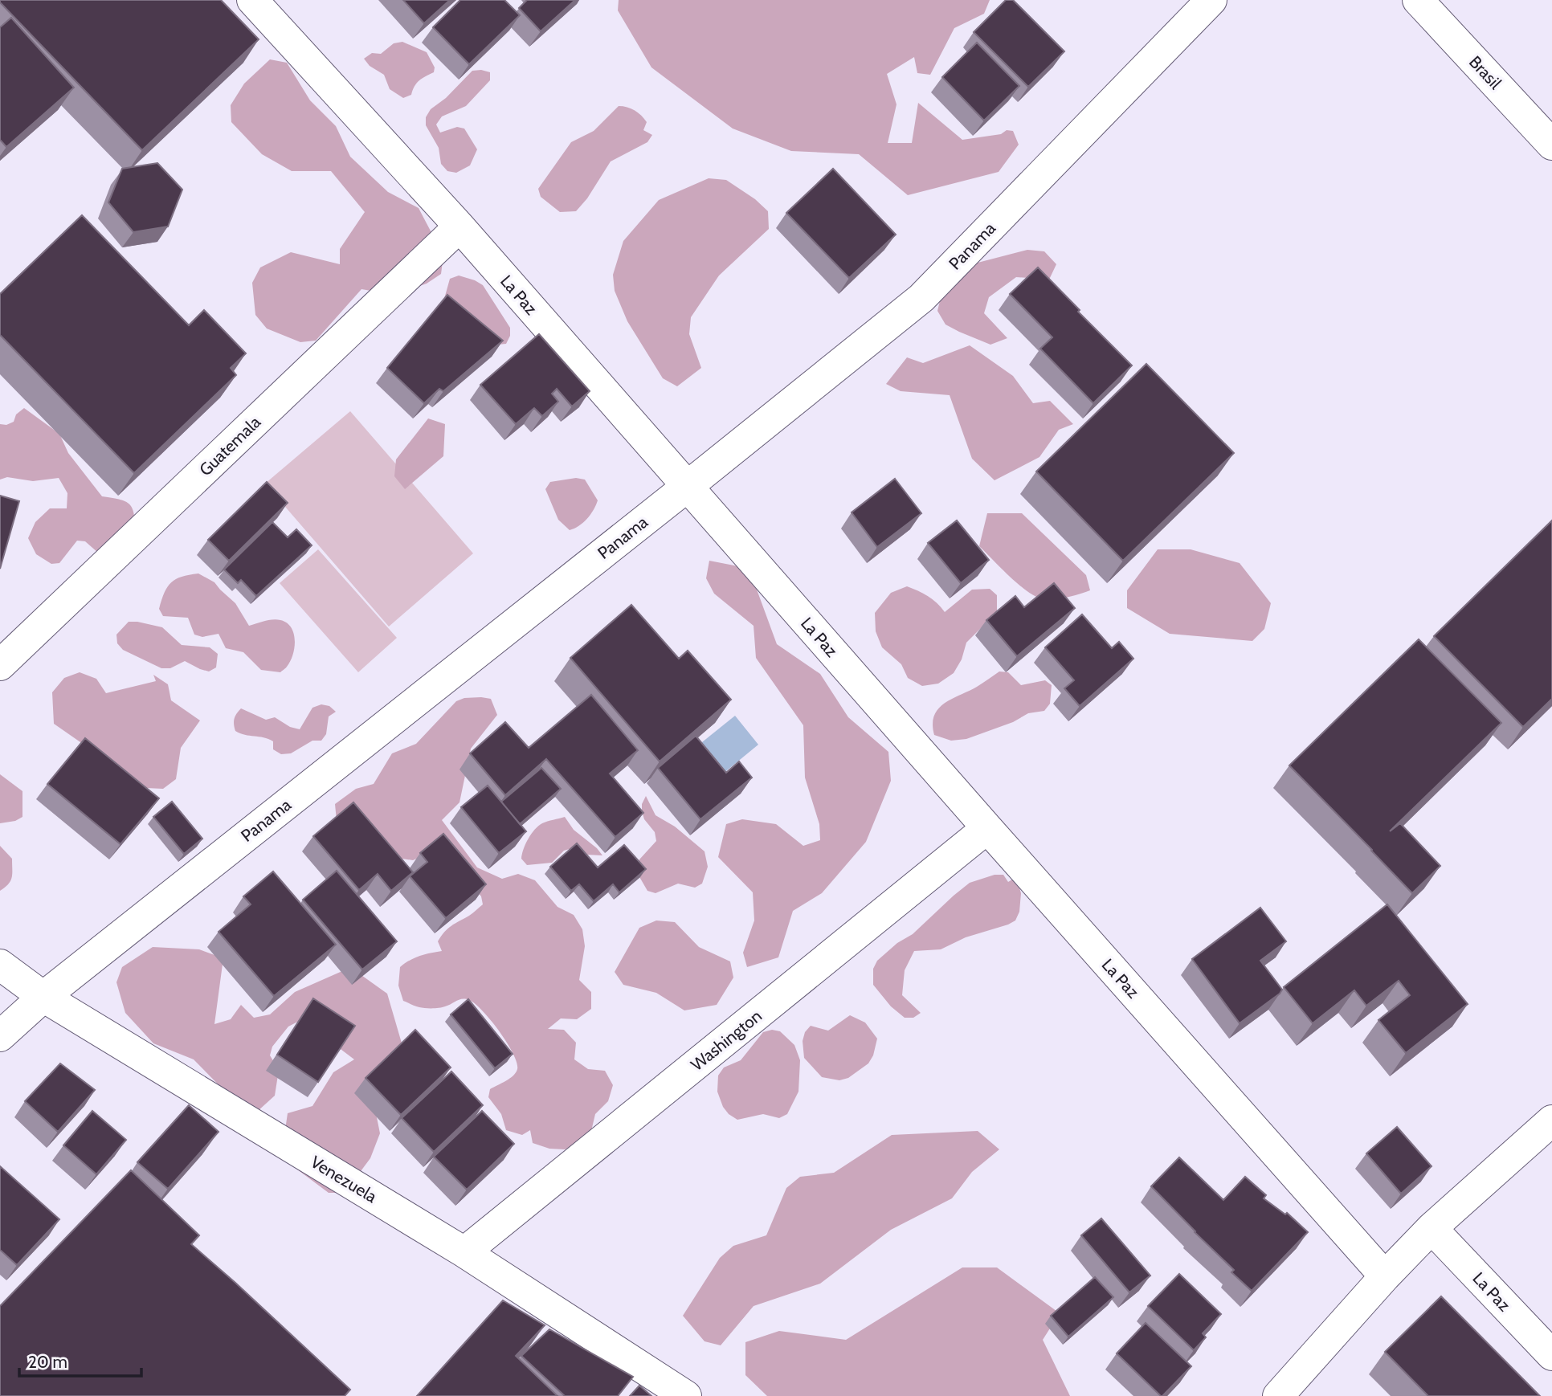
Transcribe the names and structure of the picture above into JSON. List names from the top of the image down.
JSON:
{
  "streets": {
    "street": [
      "Brasil",
      "Panama",
      "La Paz",
      "Guatemala",
      "Washington",
      "Venezuela"
    ]
  },
  "crossings": [
    ["Panama", "La Paz"],
    ["Panama", "Venezuela"],
    ["La Paz", "Guatemala"],
    ["La Paz", "Washington"],
    ["Washington", "Venezuela"]
  ],
  "scale_bar": "20 m"
}
